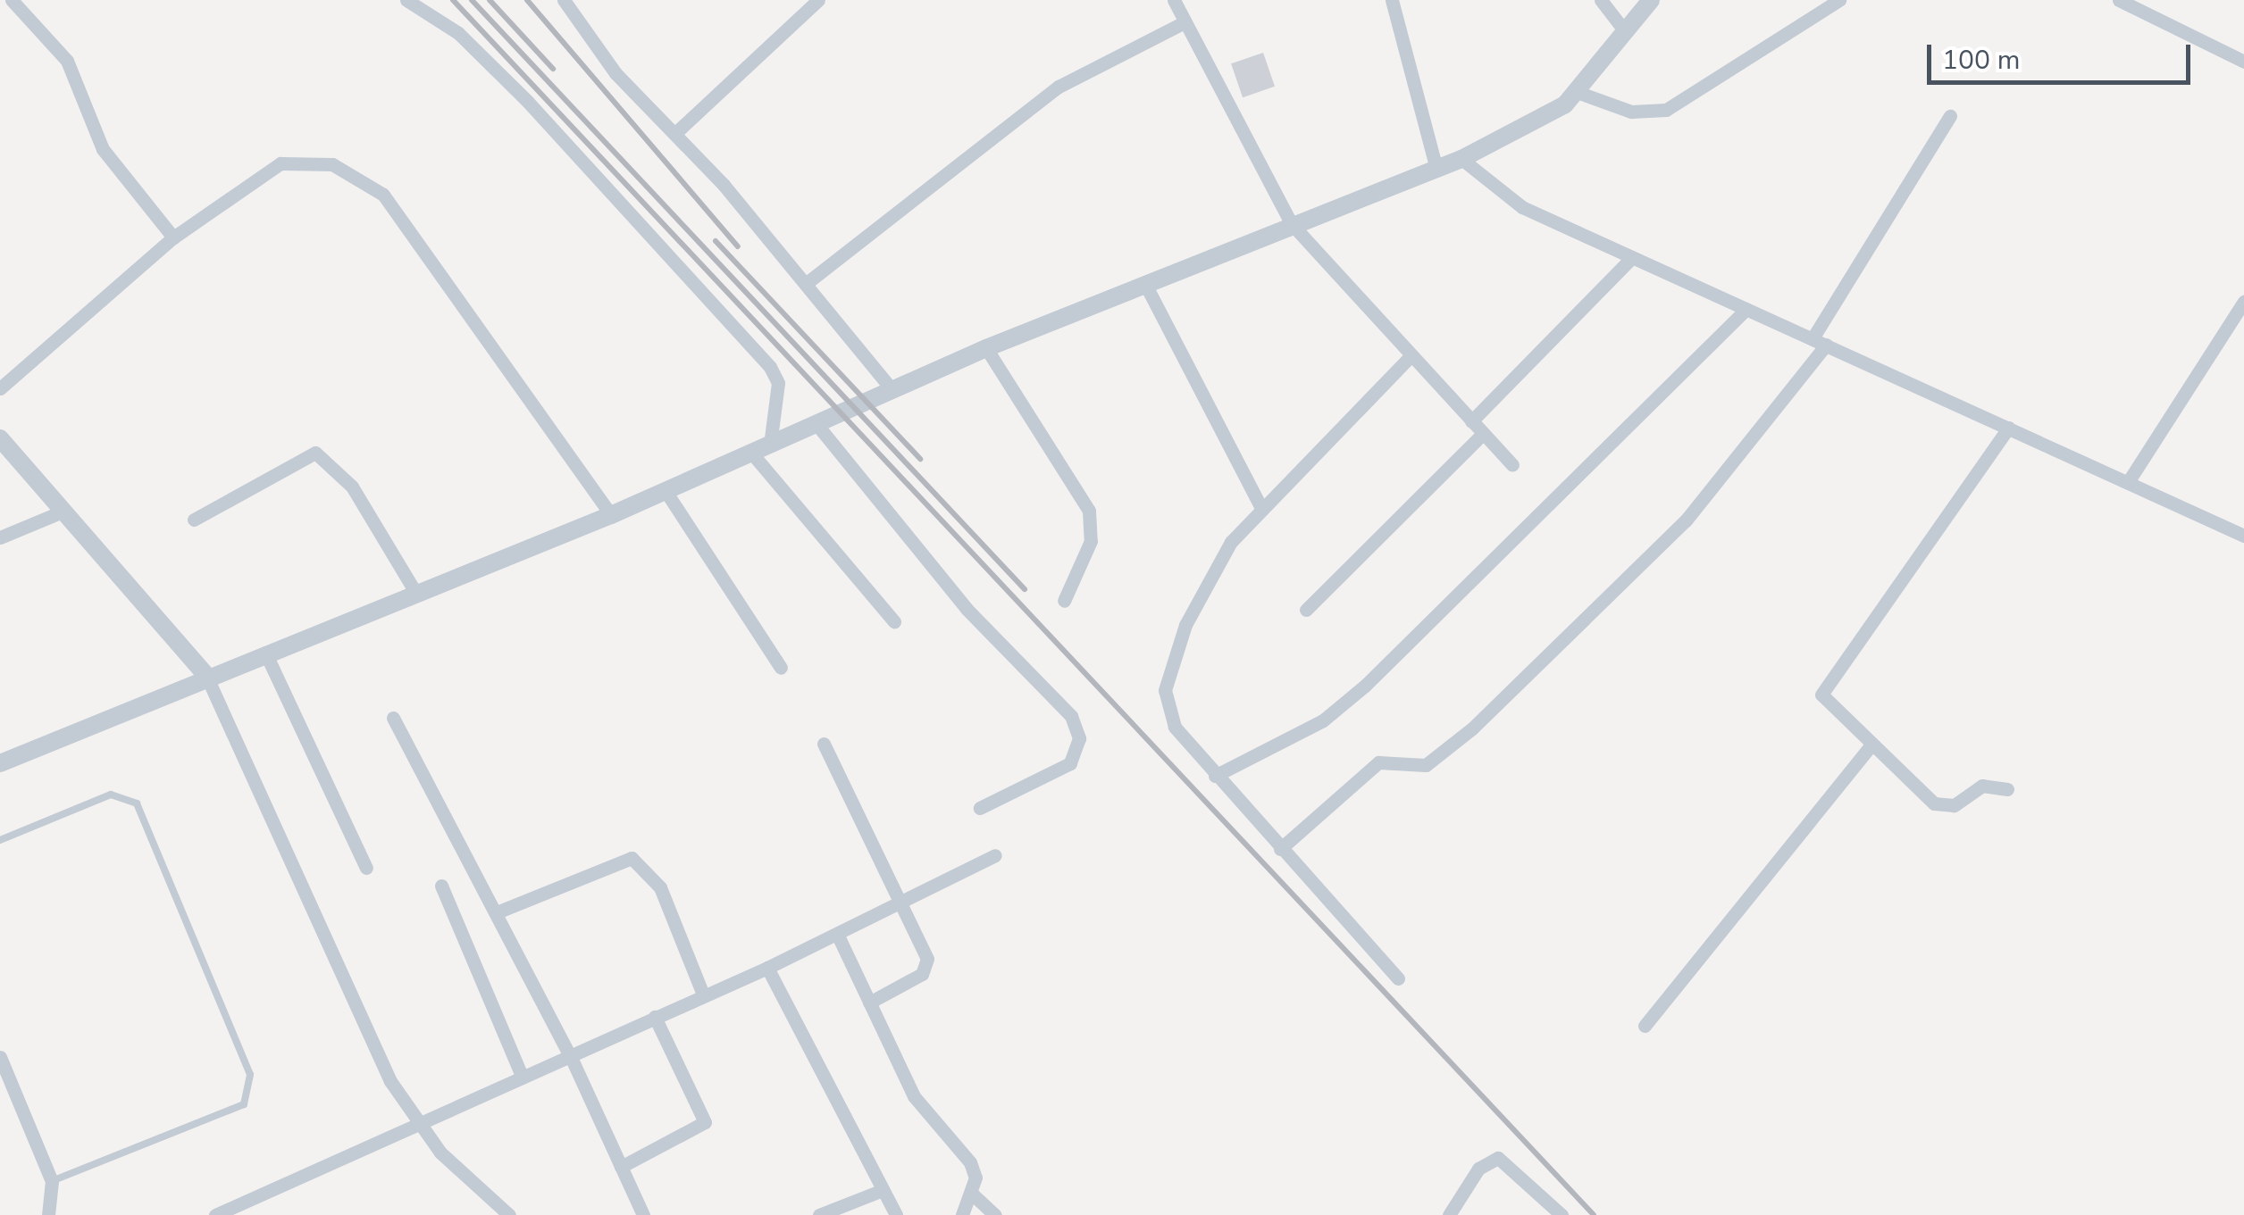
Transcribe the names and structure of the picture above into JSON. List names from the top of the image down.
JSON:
{
  "scale_bar": "100 m"
}
